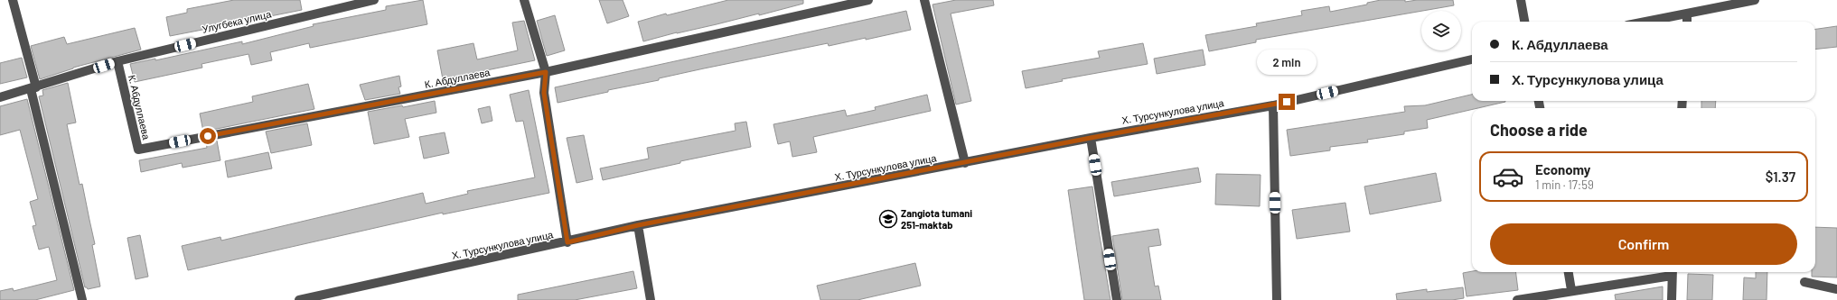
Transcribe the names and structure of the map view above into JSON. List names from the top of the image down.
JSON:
{
  "streets": {
    "street": ["Улугбека улица", "К. Абдуллаева", "Х. Турсункулова улица"]
  },
  "crossings": [
    ["Улугбека улица", "К. Абдуллаева"]
  ],
  "places": {
    "school or university": ["Zangiota tumani 251-maktab"]
  },
  "page": {
    "banner": ["К. Абдуллаева", "Х. Турсункулова улица"],
    "bubble": "2 min",
    "heading": "Choose a ride",
    "list": [
      {
        "name": "Economy",
        "note": "1 min · 17:59",
        "value": "$1.37"
      }
    ],
    "buttons": "Confirm"
  }
}
